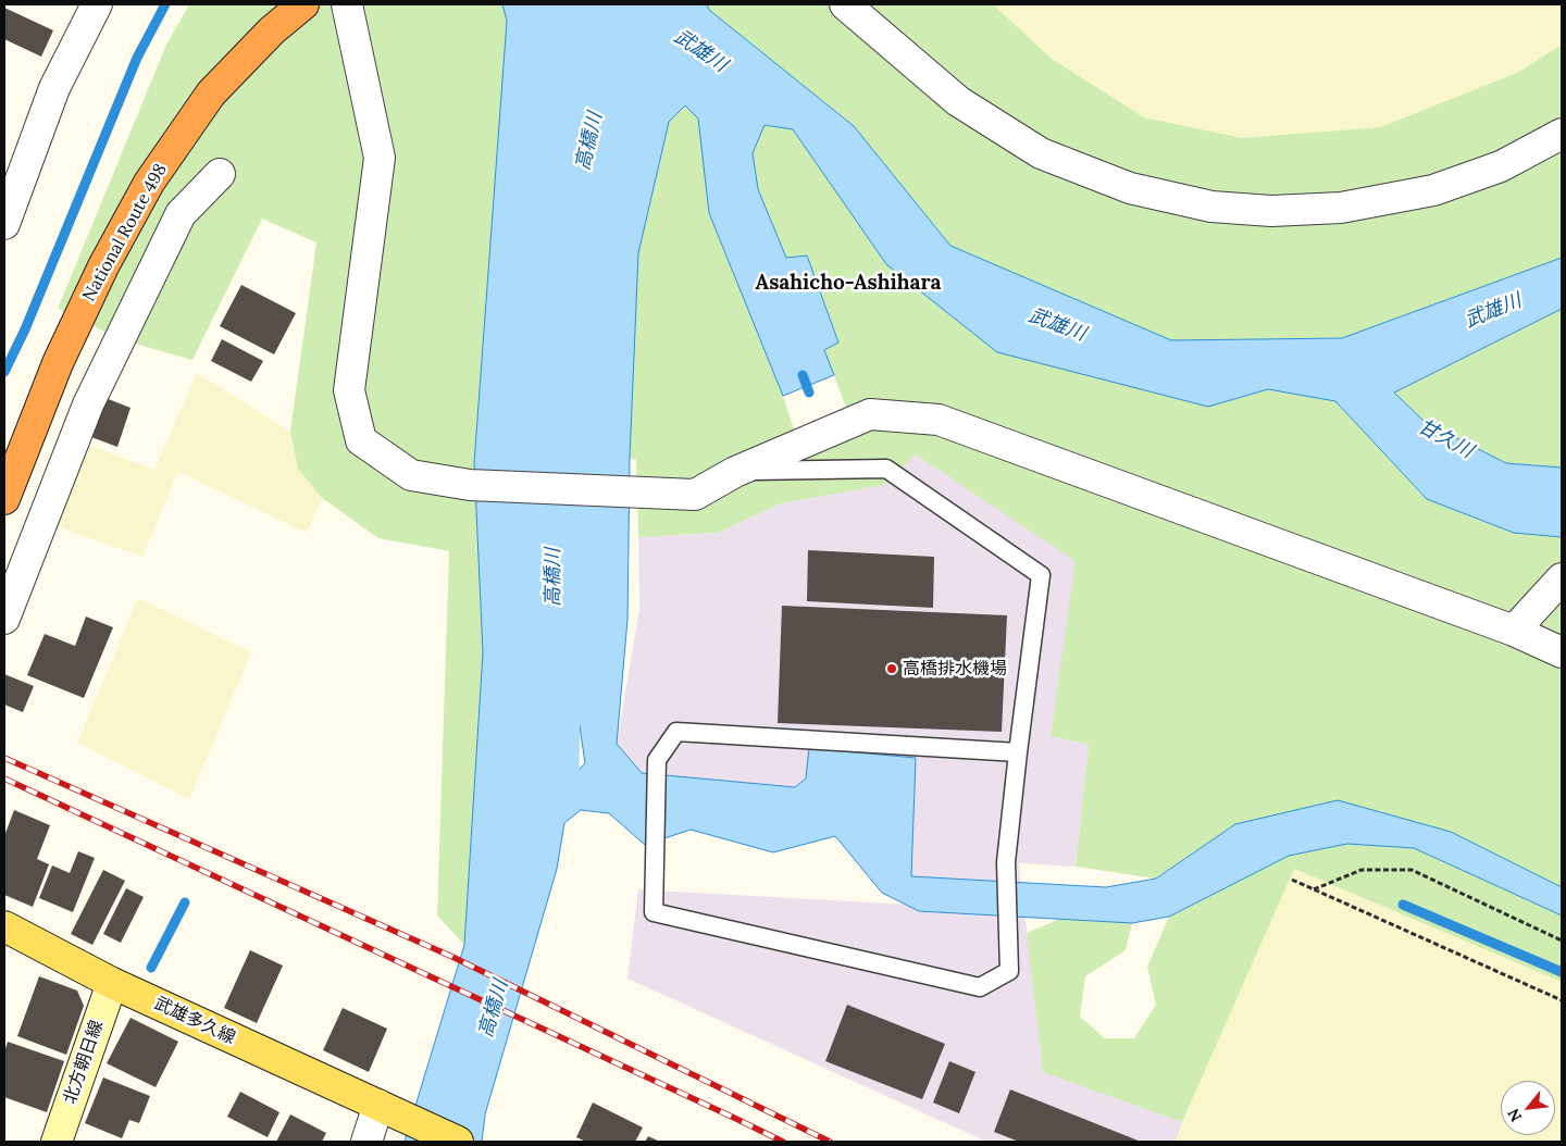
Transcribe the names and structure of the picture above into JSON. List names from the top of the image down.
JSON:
{
  "streets": {
    "highway": ["National Route 498"],
    "main road": ["武雄多久線", "北方朝日線"]
  },
  "crossings": [
    ["武雄多久線", "北方朝日線"]
  ],
  "districts": ["Asahicho-Ashihara"],
  "water": ["武雄川", "高橋川", "甘久川"],
  "places": ["高橋排水機場"],
  "north": "bottom left"
}
